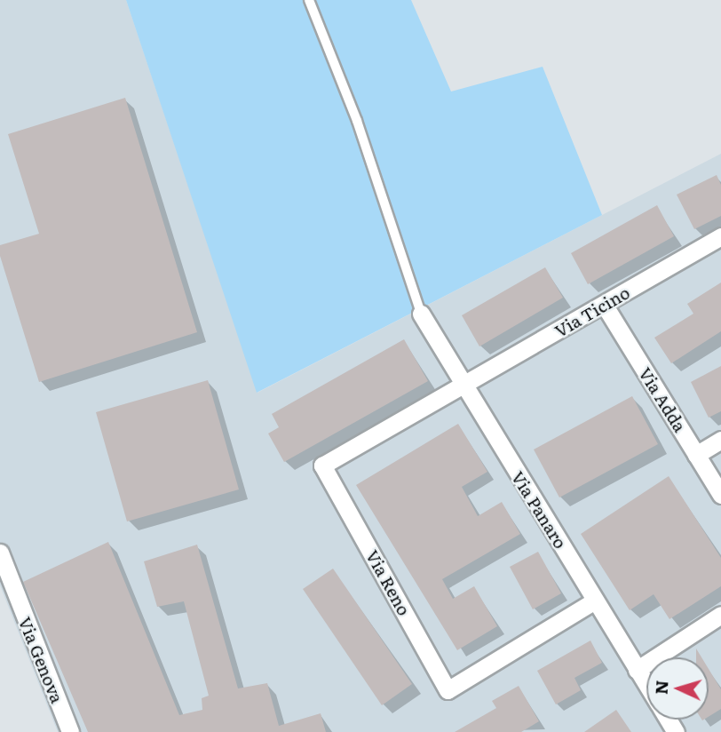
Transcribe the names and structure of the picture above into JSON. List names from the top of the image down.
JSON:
{
  "streets": {
    "street": [
      "Via Ticino",
      "Via Adda",
      "Via Panaro",
      "Via Reno",
      "Via Genova"
    ]
  },
  "crossings": [
    ["Via Ticino", "Via Adda"],
    ["Via Ticino", "Via Panaro"],
    ["Via Ticino", "Via Reno"],
    ["Via Panaro", "Via Reno"]
  ],
  "north": "left"
}
